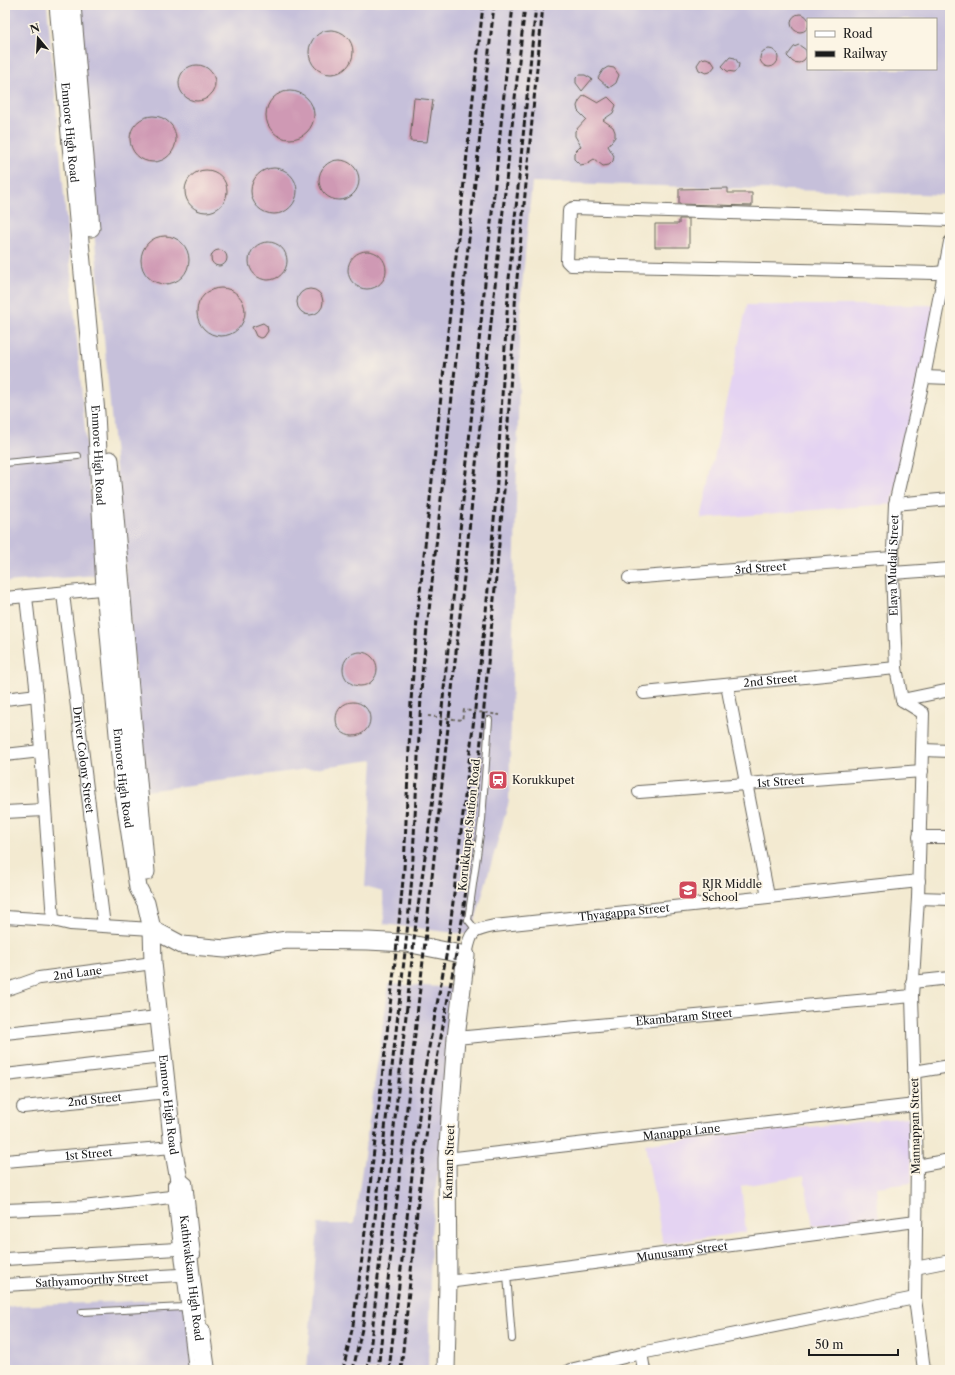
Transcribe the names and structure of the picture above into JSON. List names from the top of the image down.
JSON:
{
  "streets": {
    "main road": ["Enmore High Road", "Kannan Street", "Kathivakkam High Road"],
    "street": [
      "Elaya Mudali Street",
      "3rd Street",
      "2nd Street",
      "Driver Colony Street",
      "1st Street",
      "Thyagappa Street",
      "2nd Lane",
      "Ekambaram Street",
      "Mannappan Street",
      "Manappa Lane",
      "Munusamy Street",
      "Sathyamoorthy Street"
    ],
    "lane": ["Korukkupet Station Road"]
  },
  "crossings": [
    ["Enmore High Road", "2nd Street"],
    ["Enmore High Road", "1st Street"],
    ["Enmore High Road", "2nd Lane"],
    ["Enmore High Road", "Kathivakkam High Road"],
    ["Elaya Mudali Street", "3rd Street"],
    ["Elaya Mudali Street", "2nd Street"],
    ["Korukkupet Station Road", "Thyagappa Street"],
    ["Thyagappa Street", "Mannappan Street"],
    ["Ekambaram Street", "Mannappan Street"],
    ["Ekambaram Street", "Kannan Street"],
    ["Mannappan Street", "Manappa Lane"],
    ["Mannappan Street", "Munusamy Street"],
    ["Manappa Lane", "Kannan Street"],
    ["Kannan Street", "Munusamy Street"]
  ],
  "places": {
    "station": ["Korukkupet"],
    "school or university": ["RJR Middle School"]
  },
  "legend": ["Road", "Railway"],
  "scale_bar": "50 m",
  "north": "top"
}
